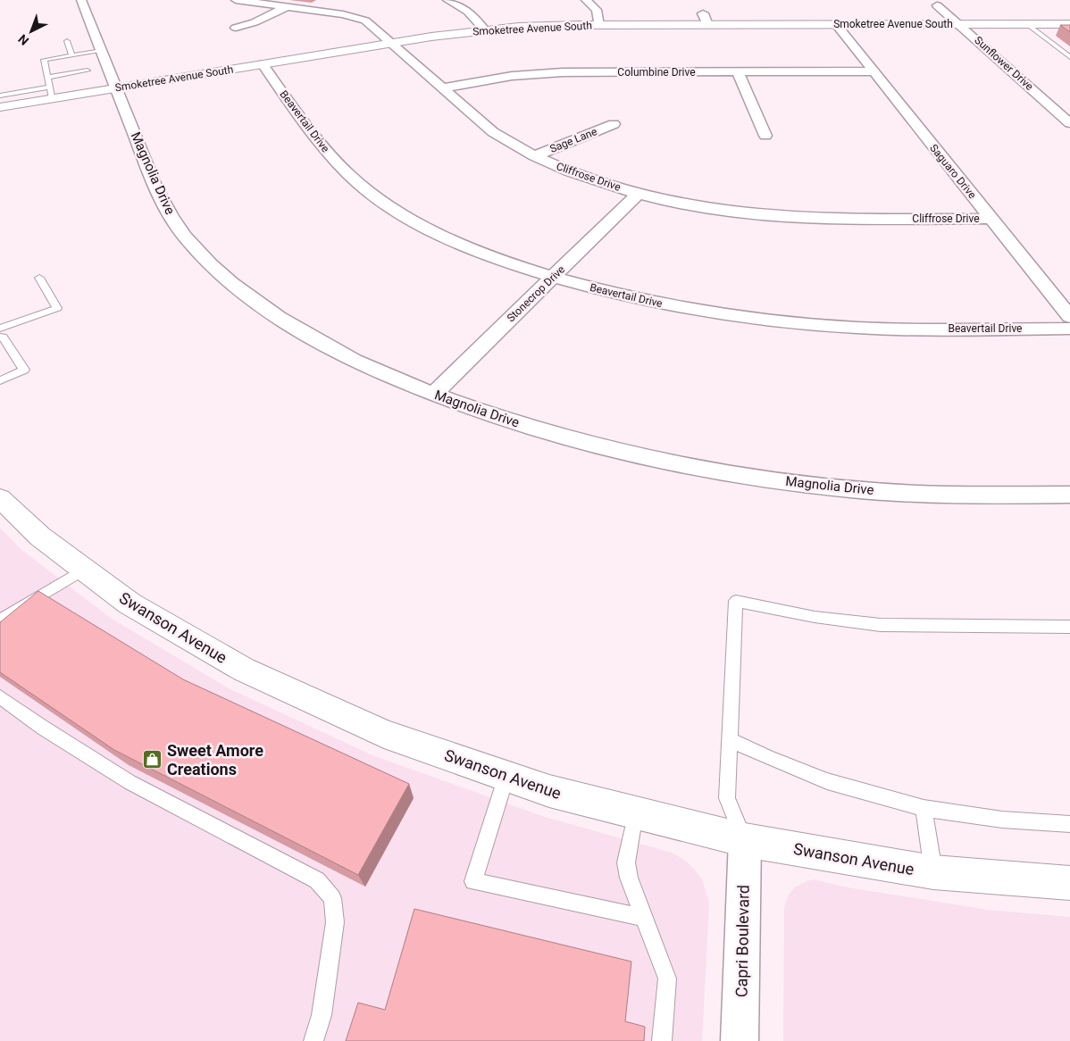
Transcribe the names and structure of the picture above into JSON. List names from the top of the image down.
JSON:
{
  "streets": {
    "street": [
      "Smoketree Avenue South",
      "Sunflower Drive",
      "Columbine Drive",
      "Beavertail Drive",
      "Sage Lane",
      "Saguaro Drive",
      "Magnolia Drive",
      "Cliffrose Drive",
      "Stonecrop Drive",
      "Swanson Avenue",
      "Capri Boulevard"
    ]
  },
  "crossings": [
    ["Smoketree Avenue South", "Sunflower Drive"],
    ["Smoketree Avenue South", "Beavertail Drive"],
    ["Smoketree Avenue South", "Saguaro Drive"],
    ["Smoketree Avenue South", "Magnolia Drive"],
    ["Smoketree Avenue South", "Cliffrose Drive"],
    ["Columbine Drive", "Saguaro Drive"],
    ["Columbine Drive", "Cliffrose Drive"],
    ["Beavertail Drive", "Stonecrop Drive"],
    ["Sage Lane", "Cliffrose Drive"],
    ["Saguaro Drive", "Cliffrose Drive"],
    ["Magnolia Drive", "Stonecrop Drive"],
    ["Cliffrose Drive", "Stonecrop Drive"],
    ["Swanson Avenue", "Capri Boulevard"]
  ],
  "places": {
    "shop": ["Sweet Amore Creations"]
  },
  "north": "bottom left"
}
